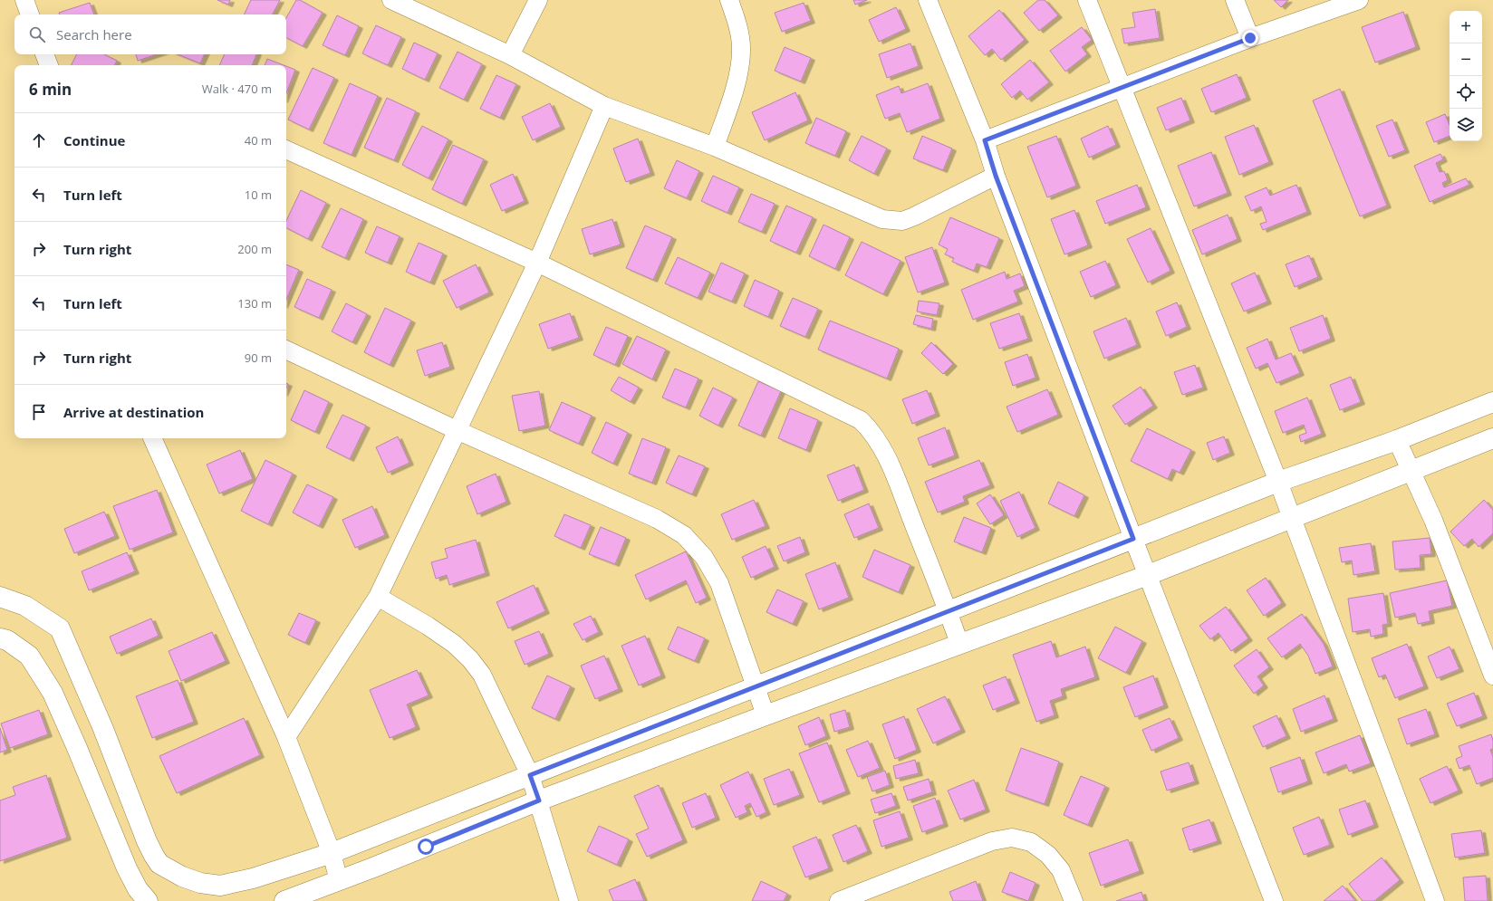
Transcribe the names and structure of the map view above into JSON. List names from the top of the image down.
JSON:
{
  "page": {
    "map_buttons": ["+", "−"],
    "search": "Search here",
    "heading": ["6 min", "Walk · 470 m"],
    "list": [
      ["Continue", "40 m"],
      ["Turn left", "10 m"],
      ["Turn right", "200 m"],
      ["Turn left", "130 m"],
      ["Turn right", "90 m"],
      "Arrive at destination"
    ]
  }
}
